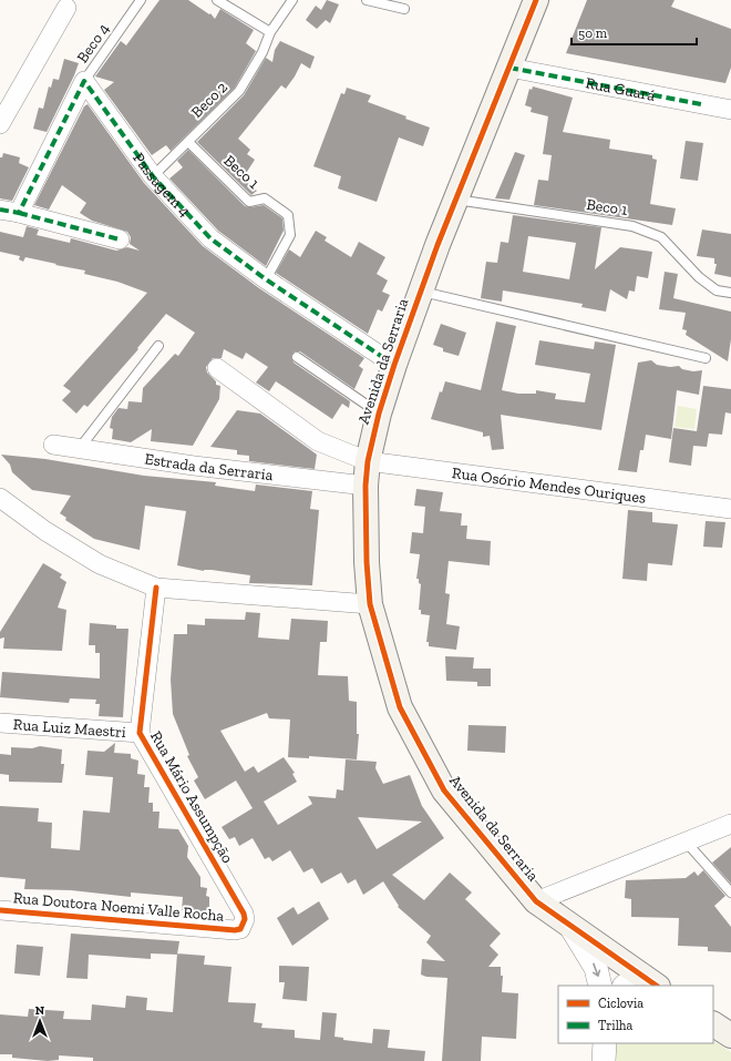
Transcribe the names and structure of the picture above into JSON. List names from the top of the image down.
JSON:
{
  "streets": {
    "main road": ["Avenida da Serraria"],
    "street": [
      "Rua Guará",
      "Passagem 4",
      "Estrada da Serraria",
      "Rua Osório Mendes Ouriques",
      "Rua Luiz Maestri",
      "Rua Mário Assumpção",
      "Rua Doutora Noemi Valle Rocha"
    ],
    "lane": ["Beco 4", "Beco 2", "Beco 1"]
  },
  "crossings": [
    ["Beco 4", "Passagem 4"],
    ["Rua Guará", "Avenida da Serraria"],
    ["Beco 2", "Beco 1"],
    ["Beco 2", "Passagem 4"],
    ["Beco 1", "Passagem 4"],
    ["Beco 1", "Avenida da Serraria"],
    ["Passagem 4", "Avenida da Serraria"],
    ["Avenida da Serraria", "Estrada da Serraria"],
    ["Avenida da Serraria", "Rua Osório Mendes Ouriques"],
    ["Rua Luiz Maestri", "Rua Mário Assumpção"],
    ["Rua Mário Assumpção", "Rua Doutora Noemi Valle Rocha"]
  ],
  "legend": ["Ciclovia", "Trilha"],
  "scale_bar": "50 m",
  "north": "top"
}
